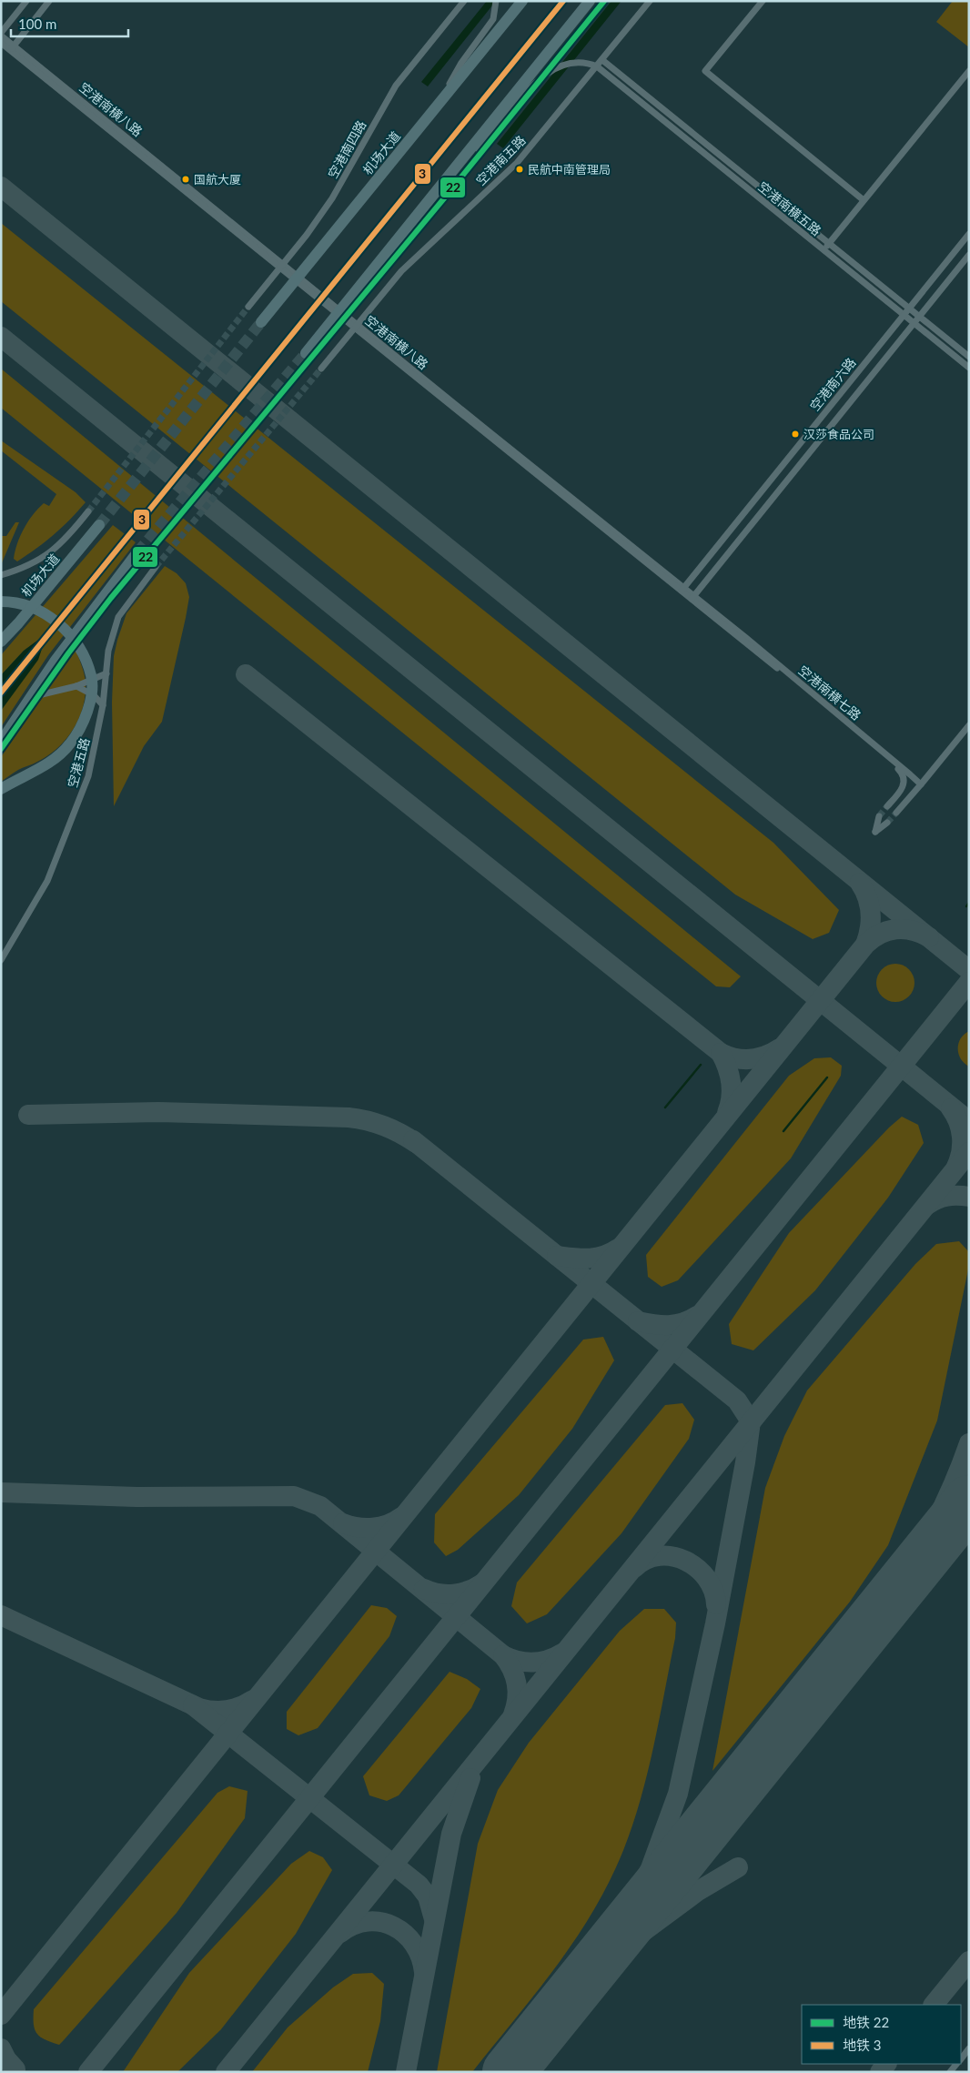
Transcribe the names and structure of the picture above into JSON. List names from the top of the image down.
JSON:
{
  "streets": {
    "highway": ["机场大道"],
    "street": [
      "空港南横八路",
      "空港南四路",
      "空港南五路",
      "空港南横五路",
      "空港南六路",
      "空港南横七路",
      "空港五路"
    ]
  },
  "crossings": [
    ["空港南横八路", "空港南六路"],
    ["空港南横八路", "空港南横七路"],
    ["空港南五路", "空港南横五路"],
    ["空港南横五路", "空港南六路"],
    ["空港南六路", "空港南横七路"]
  ],
  "places": ["民航中南管理局", "国航大厦", "汉莎食品公司"],
  "lines": ["metro line 22", "metro line 3"],
  "legend": ["地铁 22", "地铁 3"],
  "scale_bar": "100 m"
}
